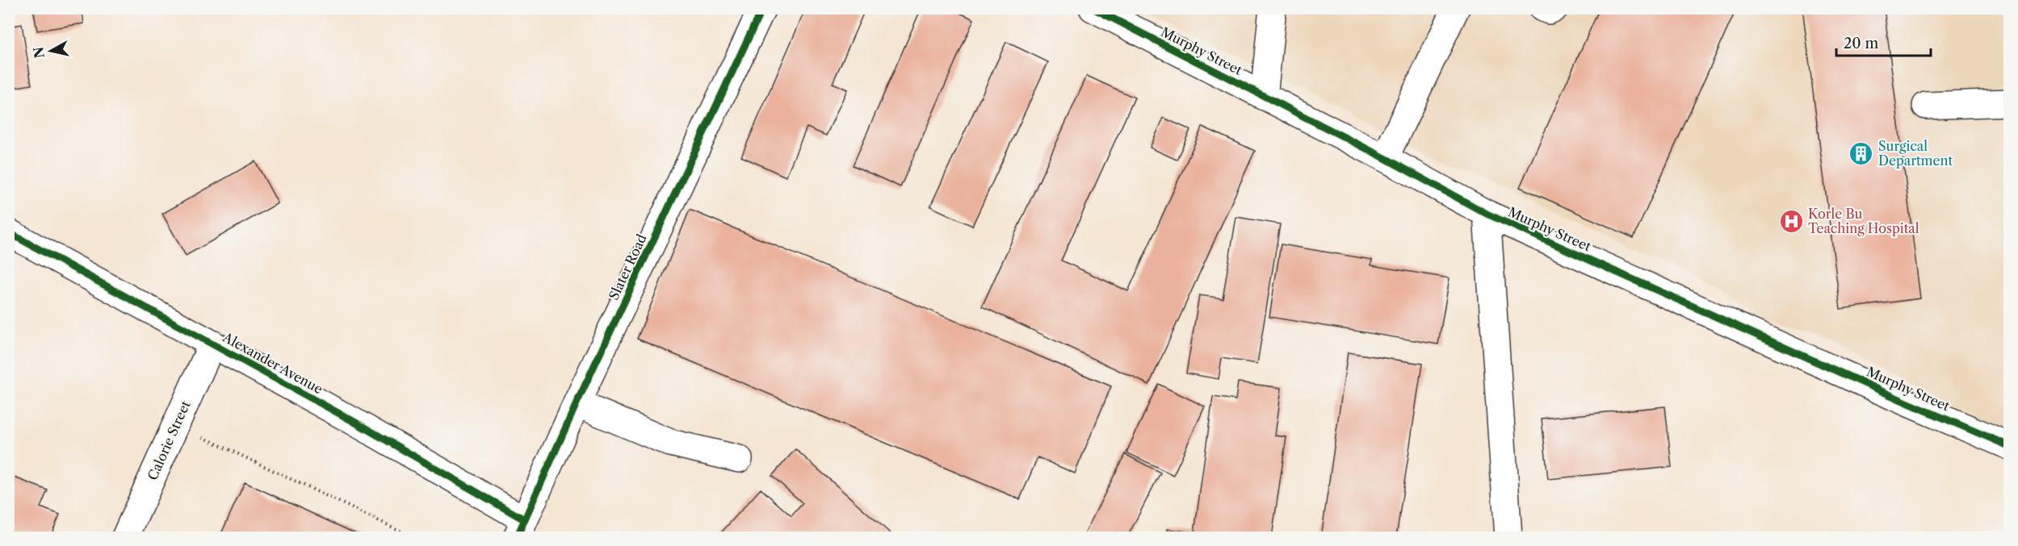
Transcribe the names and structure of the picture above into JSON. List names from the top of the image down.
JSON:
{
  "streets": {
    "street": [
      "Murphy Street",
      "Slater Road",
      "Alexander Avenue",
      "Calorie Street"
    ]
  },
  "crossings": [
    ["Slater Road", "Alexander Avenue"],
    ["Alexander Avenue", "Calorie Street"]
  ],
  "places": {
    "building": ["Surgical Department"],
    "hospital": ["Korle Bu Teaching Hospital"]
  },
  "scale_bar": "20 m",
  "north": "left"
}
